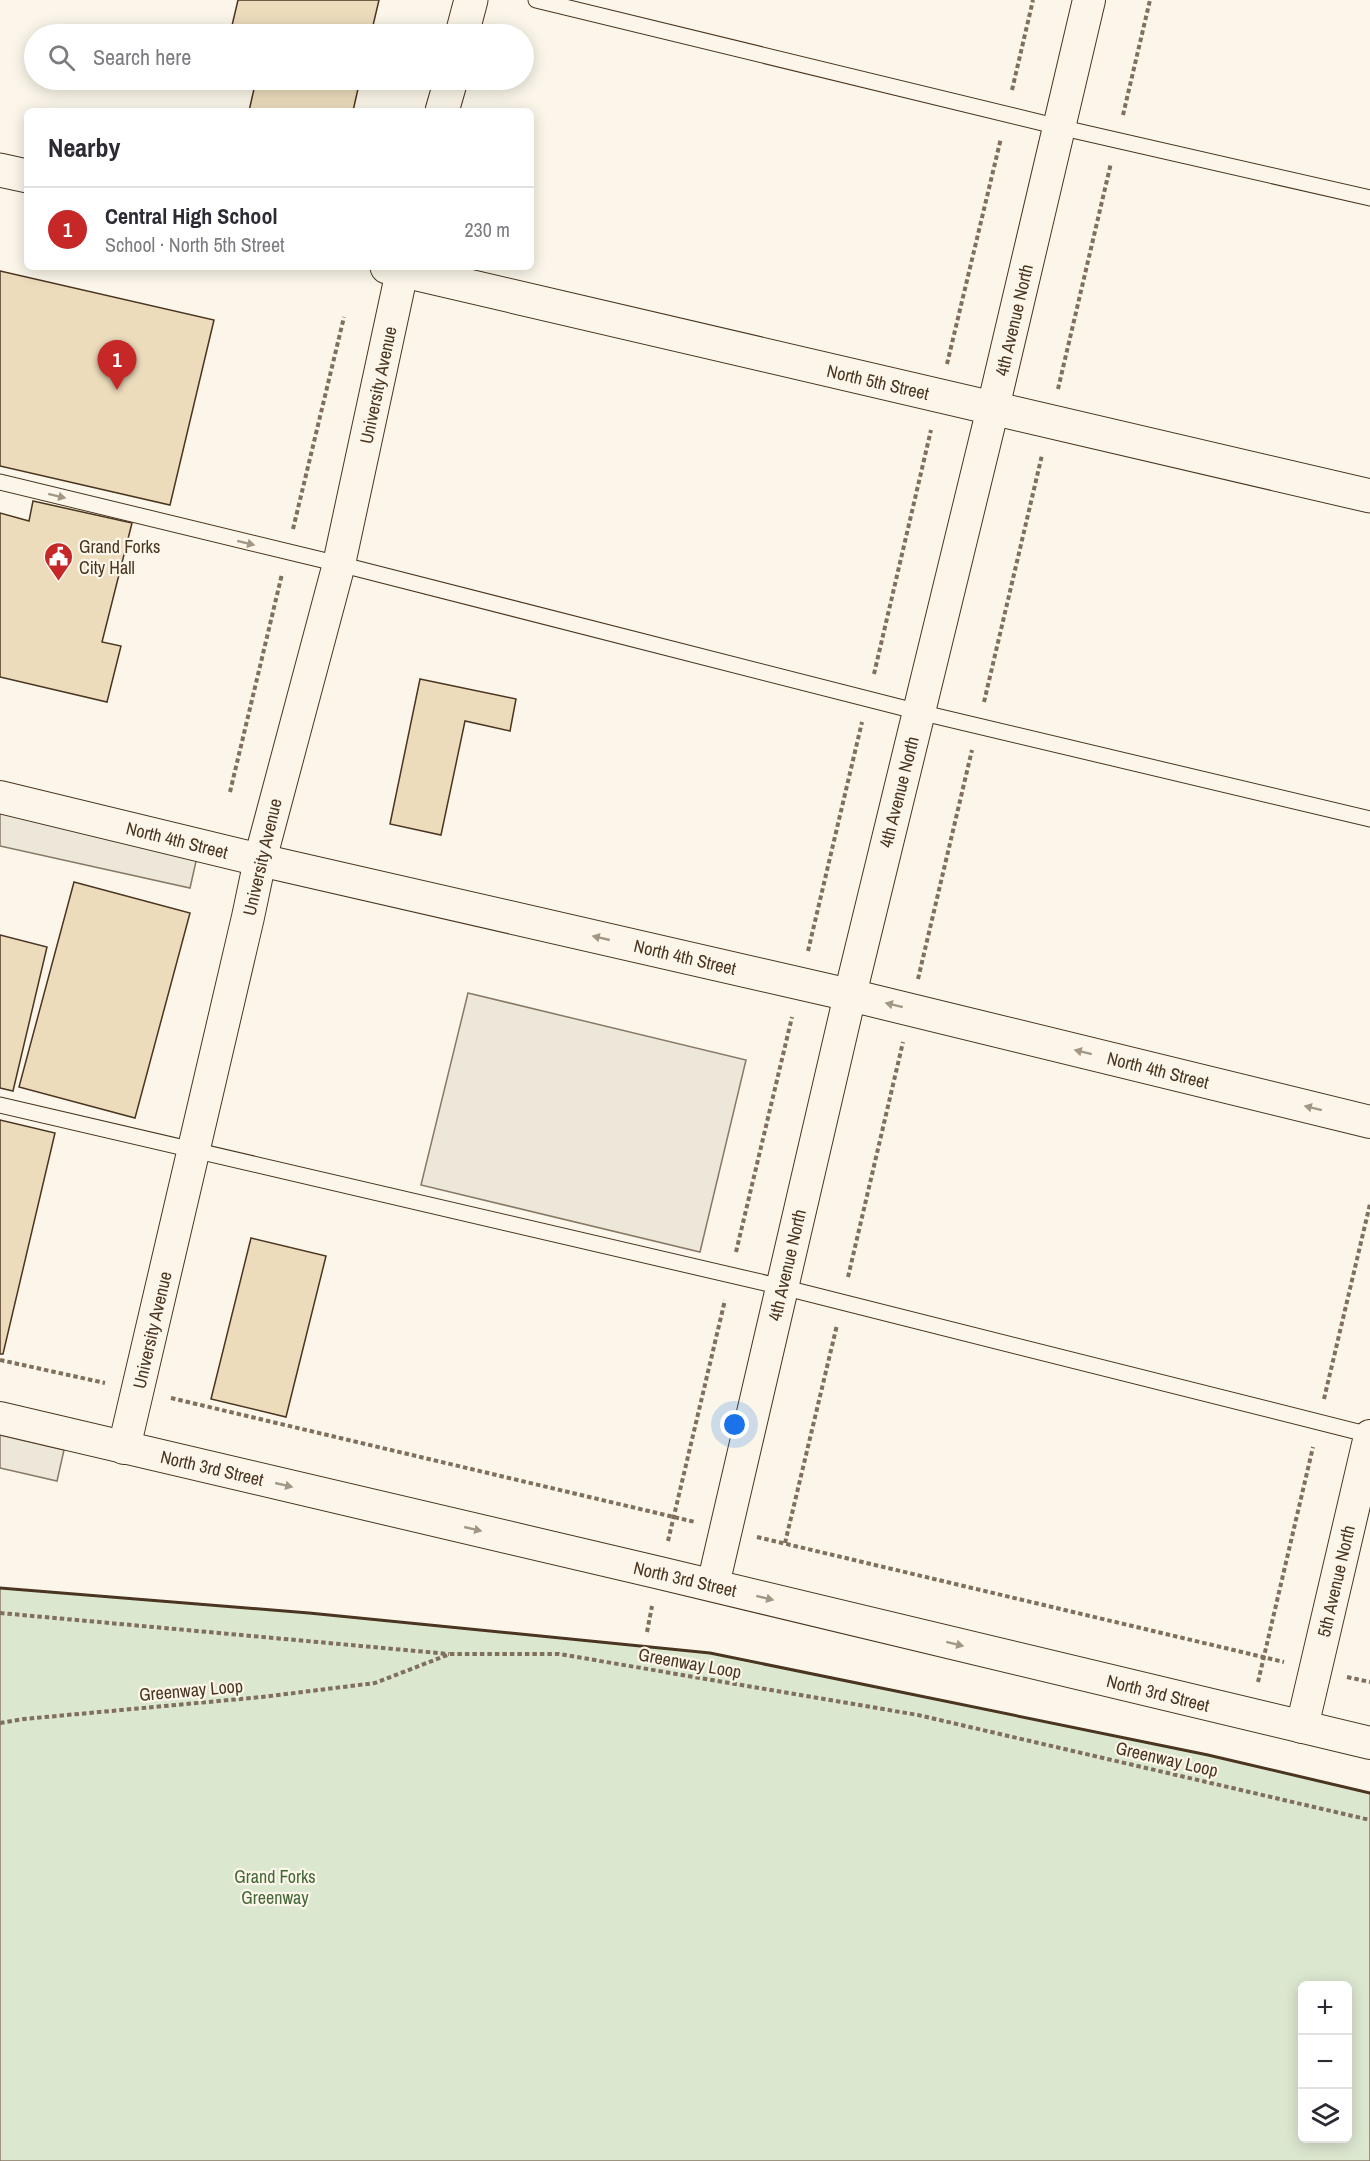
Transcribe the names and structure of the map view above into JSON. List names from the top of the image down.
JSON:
{
  "streets": {
    "main road": ["North 5th Street"],
    "street": [
      "4th Avenue North",
      "University Avenue",
      "North 4th Street",
      "North 3rd Street",
      "5th Avenue North"
    ],
    "path": ["Greenway Loop"]
  },
  "crossings": [
    ["4th Avenue North", "North 5th Street"],
    ["4th Avenue North", "North 4th Street"],
    ["4th Avenue North", "North 3rd Street"],
    ["University Avenue", "North 4th Street"],
    ["University Avenue", "North 3rd Street"],
    ["North 3rd Street", "5th Avenue North"]
  ],
  "one_way": ["North 4th Street", "North 3rd Street"],
  "parks": ["Grand Forks Greenway"],
  "places": {
    "public building": ["Grand Forks City Hall"]
  },
  "page": {
    "search": "Search here",
    "heading": "Nearby",
    "list": [
      {
        "mark": "1",
        "name": "Central High School",
        "note": "School · North 5th Street",
        "value": "230 m"
      }
    ],
    "pins": "1",
    "map_buttons": ["+", "−"]
  }
}
